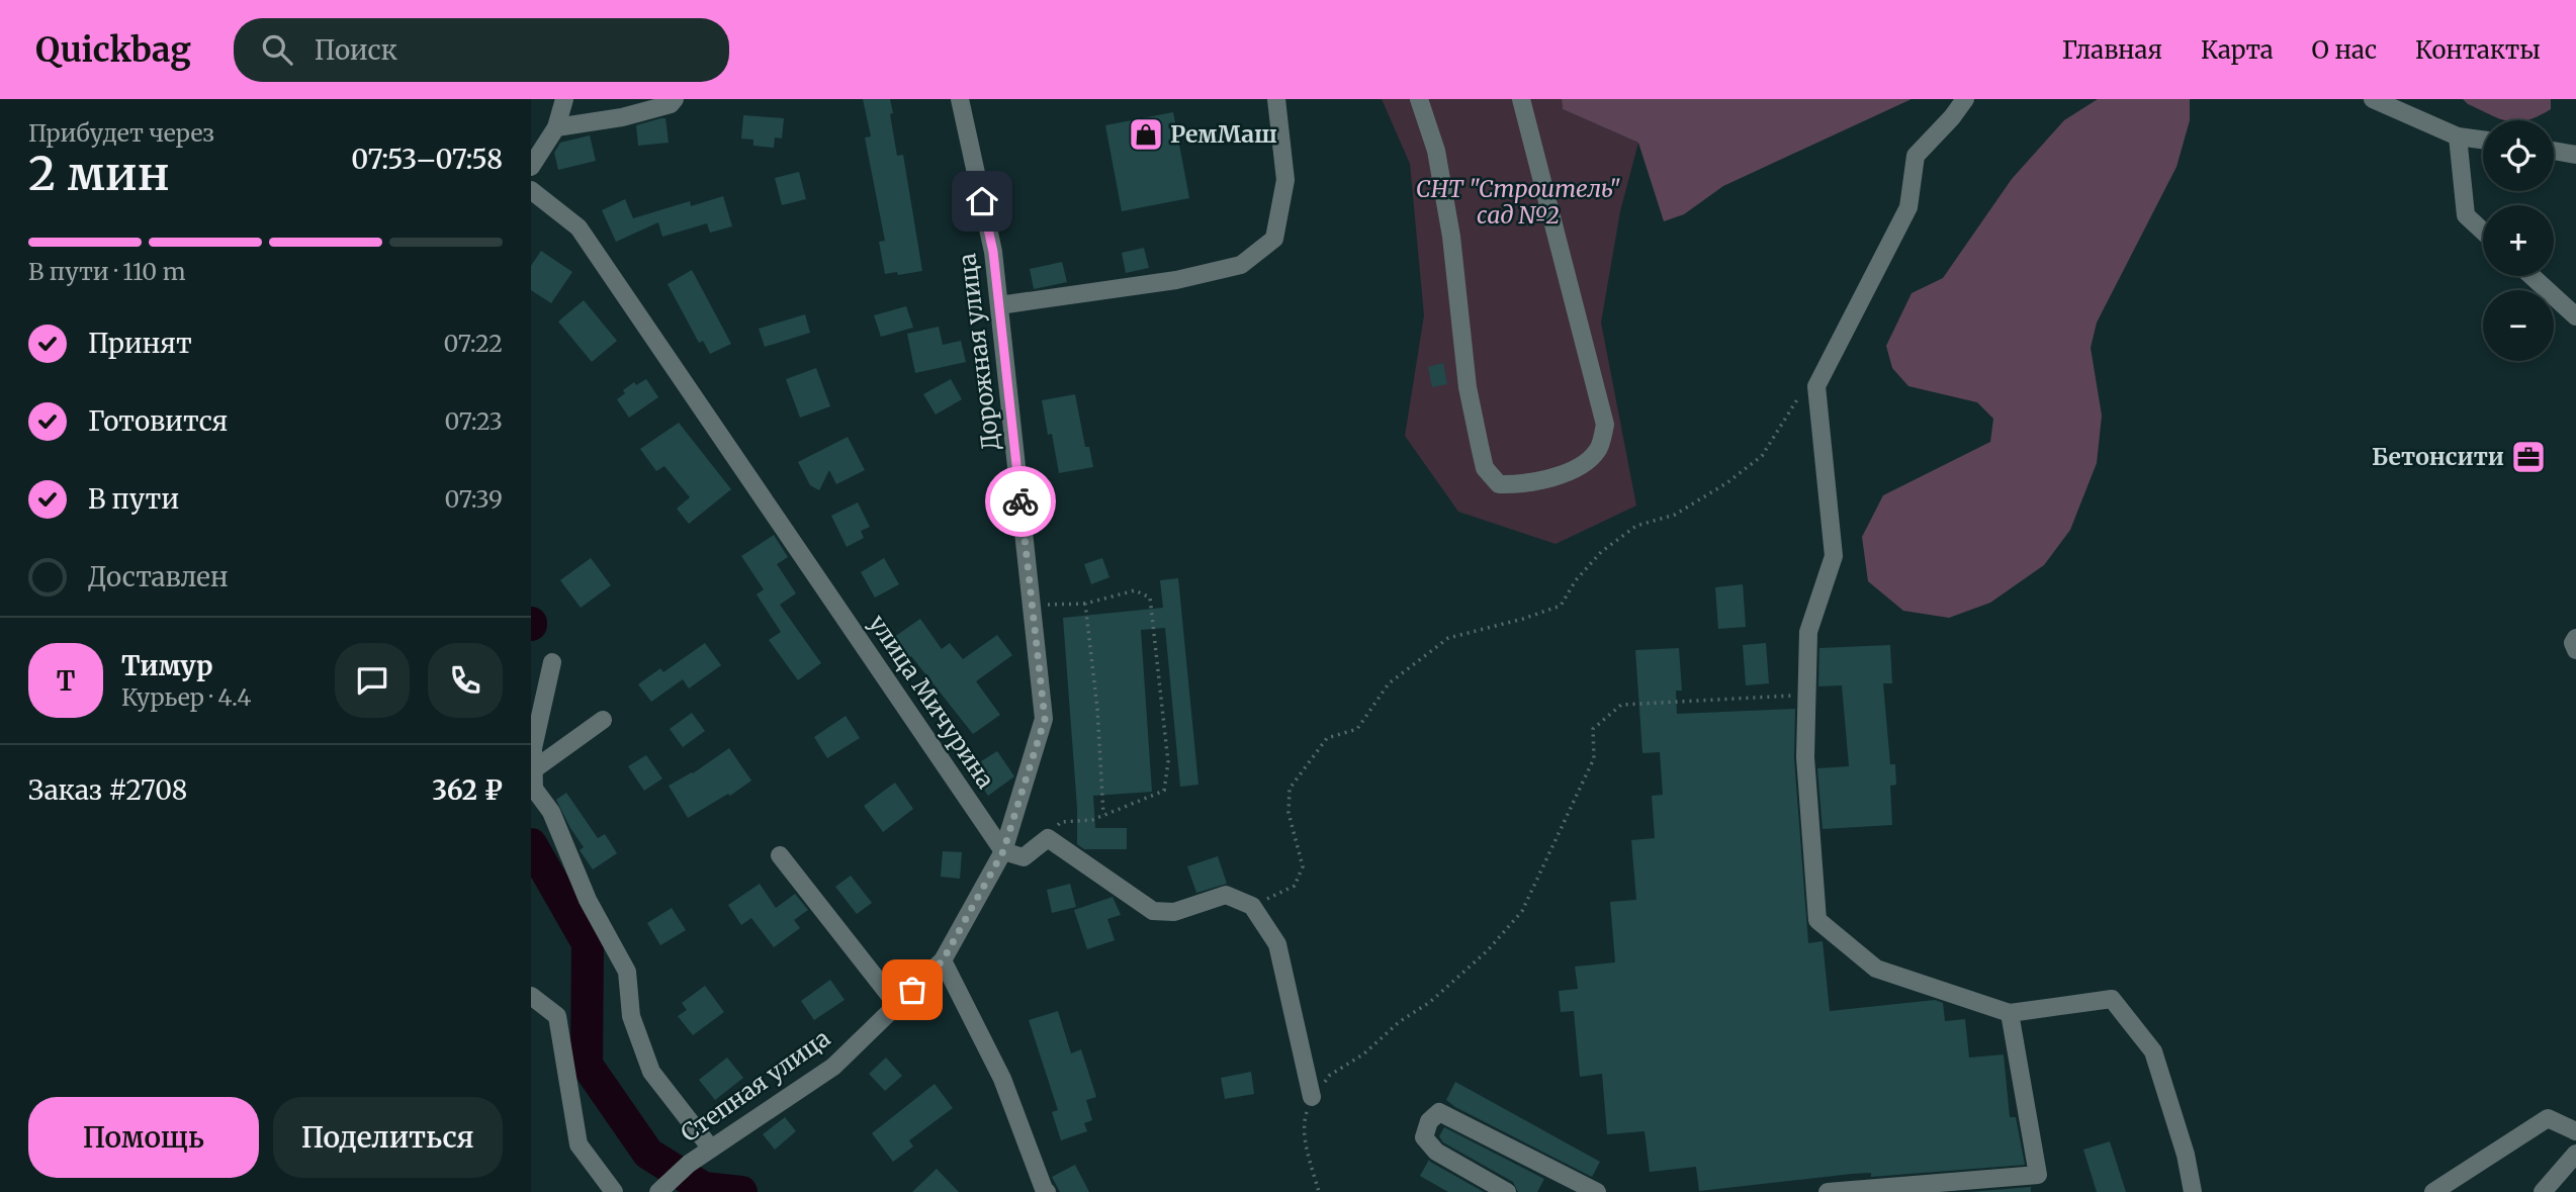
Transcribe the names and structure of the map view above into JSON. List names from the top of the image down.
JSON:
{
  "streets": {
    "street": ["Дорожная улица", "улица Мичурина", "Степная улица"]
  },
  "crossings": [
    ["Дорожная улица", "улица Мичурина"],
    ["Дорожная улица", "Степная улица"]
  ],
  "parks": ["СНТ \"Строитель\" сад №2"],
  "places": {
    "shop": ["РемМаш"],
    "office": ["Бетонсити"]
  },
  "page": {
    "header": "Quickbag",
    "search": "Поиск",
    "nav": [
      "Главная",
      "Карта",
      "О нас",
      "Контакты"
    ],
    "heading": ["2 мин", "Прибудет через", "07:53–07:58"],
    "panel": [
      "Тимур",
      "Курьер · 4.4",
      "Заказ #2708",
      "362 ₽"
    ],
    "map_buttons": ["+", "−"],
    "bar": "В пути · 110 m",
    "list": [
      ["Принят", "07:22"],
      ["Готовится", "07:23"],
      ["В пути", "07:39"],
      "Доставлен"
    ],
    "round": "Т",
    "buttons": ["Помощь", "Поделиться"]
  }
}
